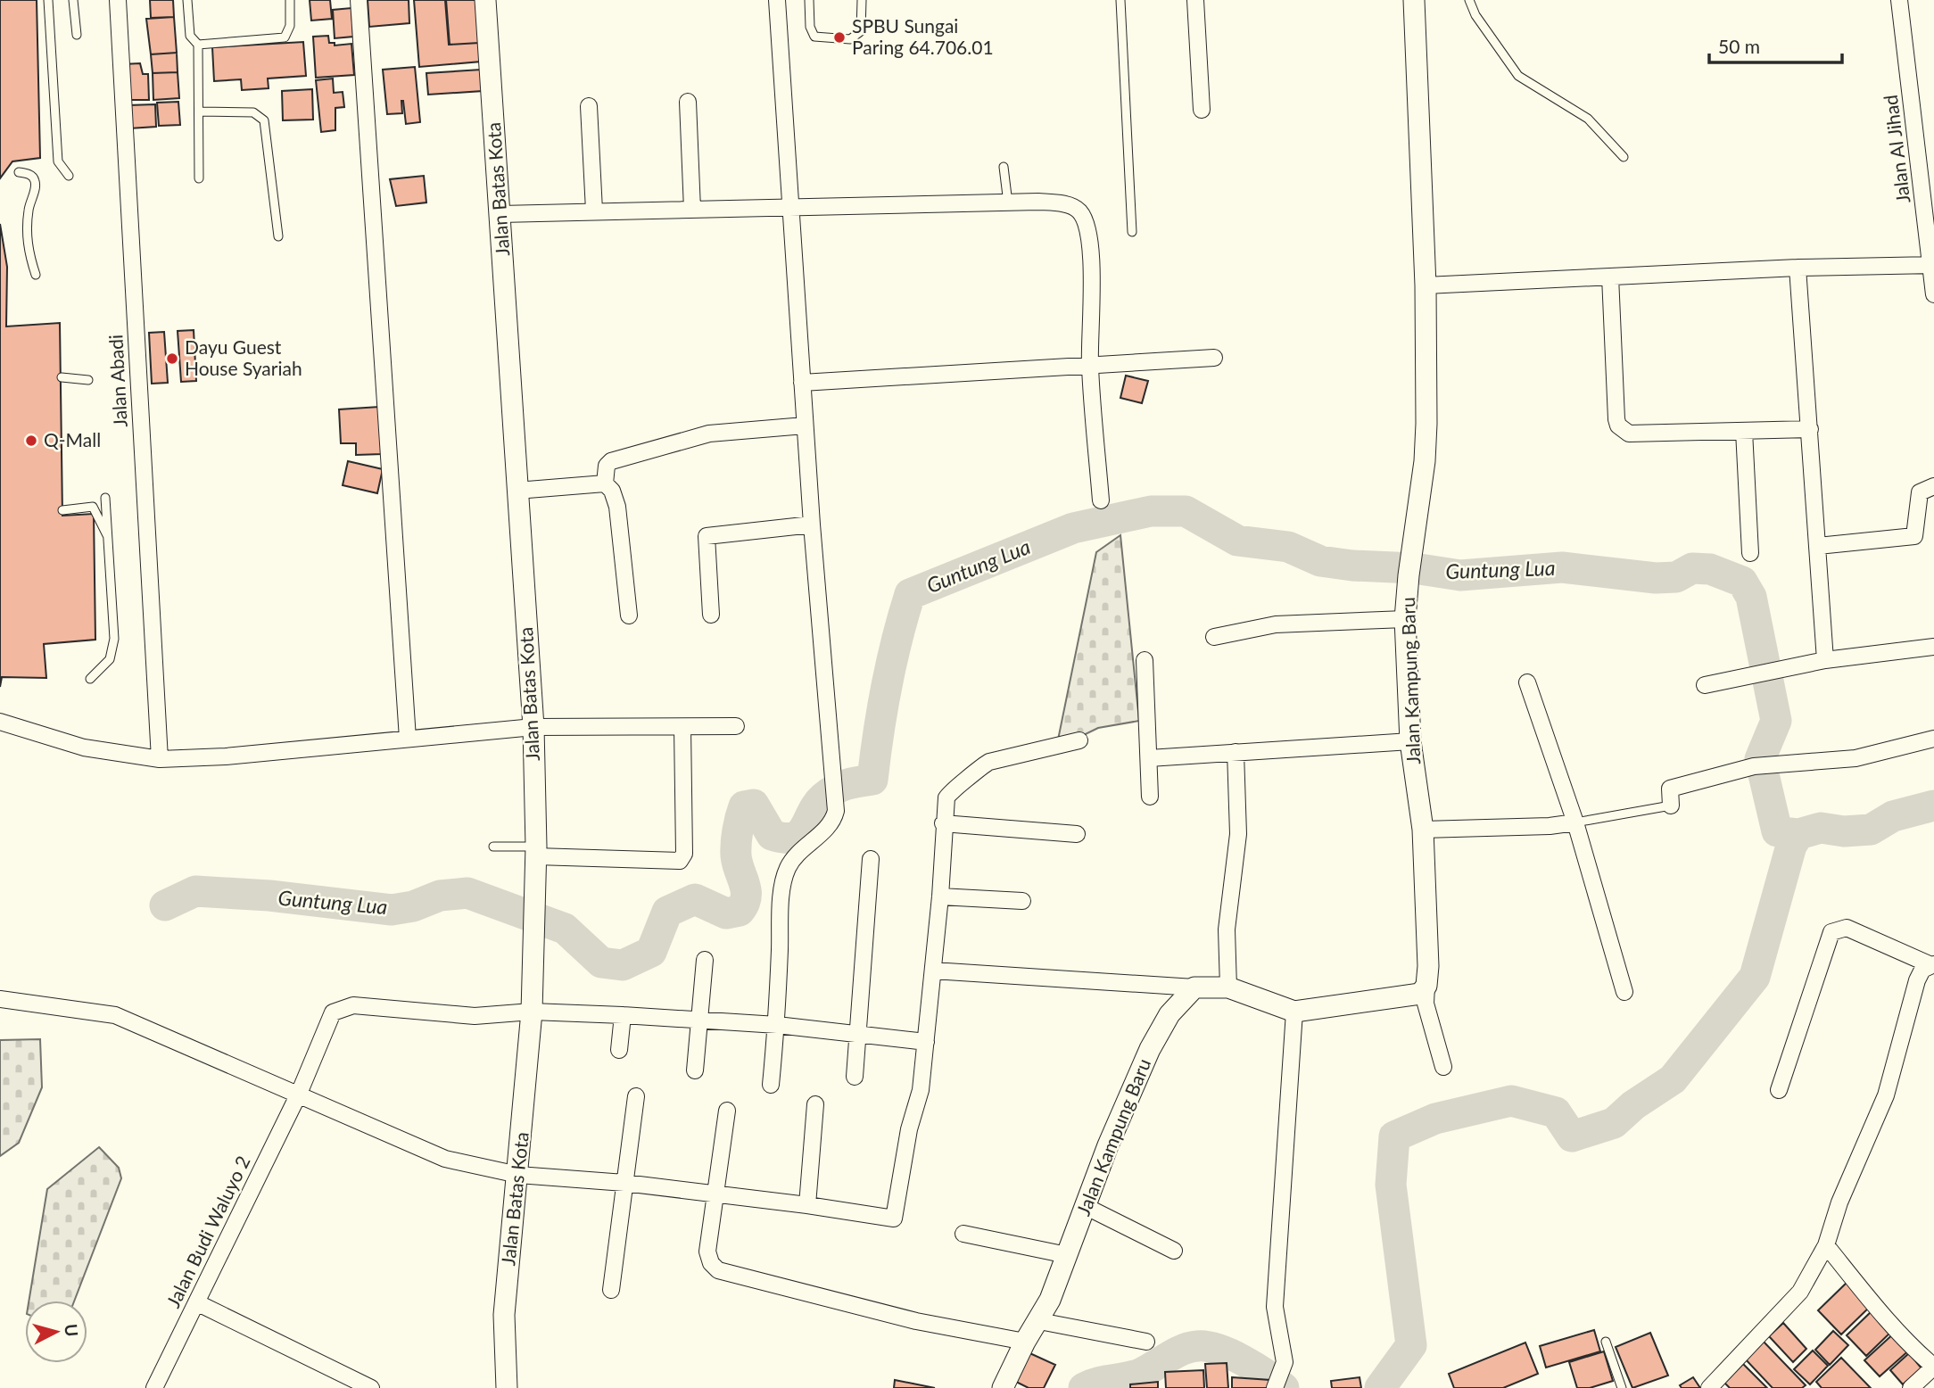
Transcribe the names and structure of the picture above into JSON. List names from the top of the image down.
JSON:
{
  "streets": {
    "street": [
      "Jalan Al Jihad",
      "Jalan Batas Kota",
      "Jalan Abadi",
      "Jalan Kampung Baru",
      "Jalan Budi Waluyo 2"
    ]
  },
  "crossings": [
    ["Jalan Batas Kota", "Jalan Budi Waluyo 2"]
  ],
  "water": ["Guntung Lua"],
  "places": ["SPBU Sungai Paring 64.706.01", "Dayu Guest House Syariah", "Q-Mall"],
  "scale_bar": "50 m",
  "north": "right"
}
